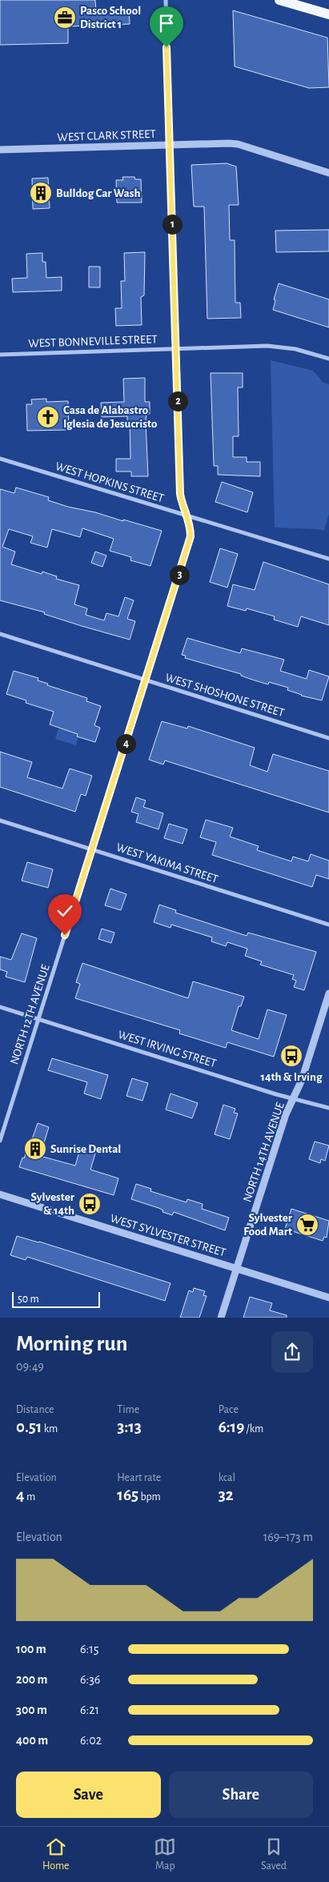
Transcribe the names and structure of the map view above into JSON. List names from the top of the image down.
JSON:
{
  "streets": {
    "street": [
      "WEST CLARK STREET",
      "WEST BONNEVILLE STREET",
      "WEST HOPKINS STREET",
      "WEST SHOSHONE STREET",
      "WEST YAKIMA STREET",
      "NORTH 12TH AVENUE",
      "WEST IRVING STREET",
      "NORTH 14TH AVENUE",
      "WEST SYLVESTER STREET"
    ]
  },
  "crossings": [
    ["WEST CLARK STREET", "NORTH 12TH AVENUE"],
    ["WEST BONNEVILLE STREET", "NORTH 12TH AVENUE"],
    ["WEST HOPKINS STREET", "NORTH 12TH AVENUE"],
    ["WEST SHOSHONE STREET", "NORTH 12TH AVENUE"],
    ["WEST YAKIMA STREET", "NORTH 12TH AVENUE"],
    ["NORTH 12TH AVENUE", "WEST IRVING STREET"],
    ["WEST IRVING STREET", "NORTH 14TH AVENUE"],
    ["NORTH 14TH AVENUE", "WEST SYLVESTER STREET"]
  ],
  "places": {
    "office": ["Pasco School District 1"],
    "building": ["Bulldog Car Wash", "Sunrise Dental"],
    "church": ["Casa de Alabastro Iglesia de Jesucristo"],
    "bus stop": ["14th & Irving", "Sylvester & 14th"],
    "supermarket": ["Sylvester Food Mart"]
  },
  "scale_bar": "50 m",
  "page": {
    "pins": [
      "1",
      "2",
      "3",
      "4"
    ],
    "scale": "50 m",
    "heading": ["Morning run", "09:49"],
    "stats": [
      ["Distance", "0.51 km"],
      ["Time", "3:13"],
      ["Pace", "6:19 /km"],
      ["Elevation", "4 m"],
      ["Heart rate", "165 bpm"],
      ["kcal", "32"]
    ],
    "chart": ["Elevation", "169–173 m"],
    "list": [
      {
        "name": "100 m",
        "note": "6:15"
      },
      {
        "name": "200 m",
        "note": "6:36"
      },
      {
        "name": "300 m",
        "note": "6:21"
      },
      {
        "name": "400 m",
        "note": "6:02"
      }
    ],
    "buttons": ["Save", "Share"],
    "tabs": ["Home", "Map", "Saved"]
  }
}
